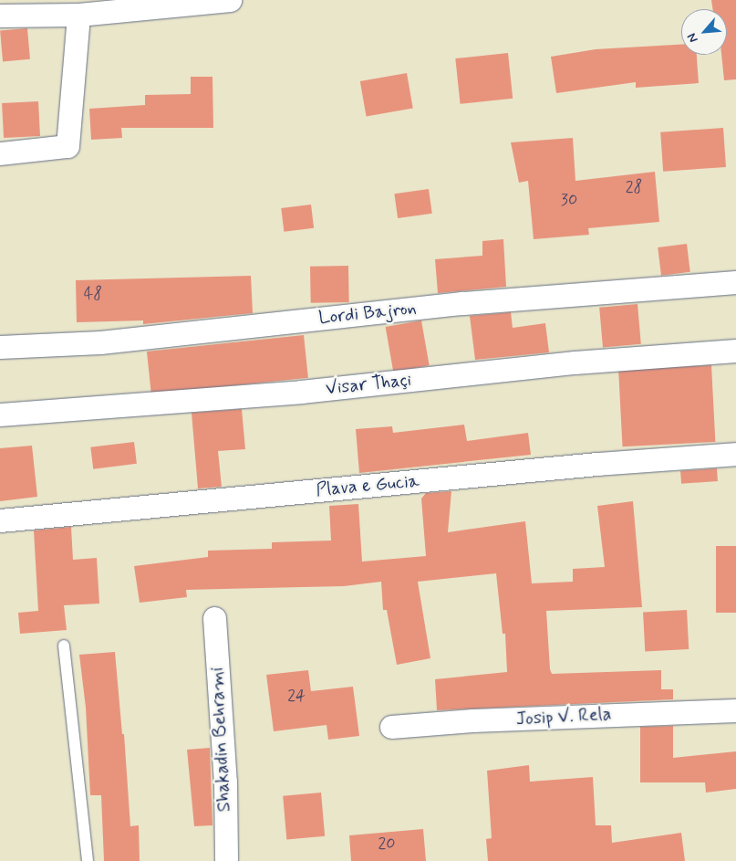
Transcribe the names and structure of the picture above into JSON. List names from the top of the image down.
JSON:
{
  "streets": {
    "street": [
      "Lordi Bajron",
      "Visar Thaçi",
      "Plava e Gucia",
      "Josip V. Rela",
      "Shakadin Behrami"
    ]
  },
  "house_numbers": [
    "28",
    "30",
    "48",
    "24",
    "20"
  ],
  "north": "bottom left"
}
